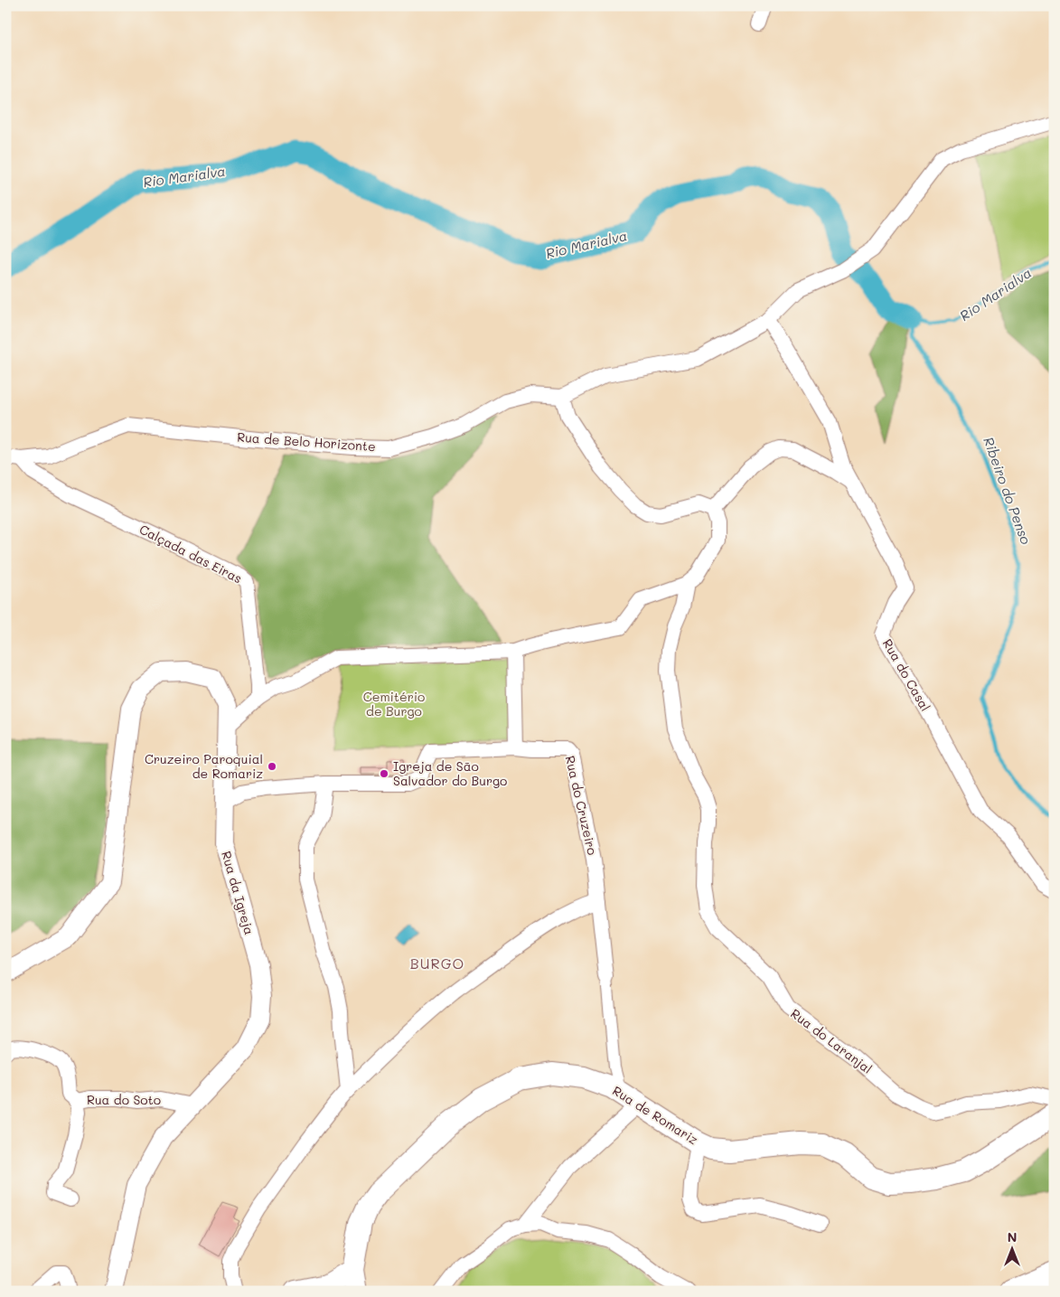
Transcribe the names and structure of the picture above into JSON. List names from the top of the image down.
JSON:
{
  "streets": {
    "main road": ["Rua de Romariz"],
    "street": [
      "Rua de Belo Horizonte",
      "Calçada das Eiras",
      "Rua do Casal",
      "Rua do Cruzeiro",
      "Rua da Igreja",
      "Rua do Laranjal",
      "Rua do Soto"
    ]
  },
  "crossings": [
    ["Rua de Belo Horizonte", "Calçada das Eiras"],
    ["Rua do Cruzeiro", "Rua de Romariz"],
    ["Rua da Igreja", "Rua do Soto"]
  ],
  "districts": ["BURGO"],
  "water": ["Rio Marialva", "Ribeiro do Penso"],
  "parks": ["Cemitério de Burgo"],
  "places": ["Cruzeiro Paroquial de Romariz", "Igreja de São Salvador do Burgo"],
  "north": "top"
}
